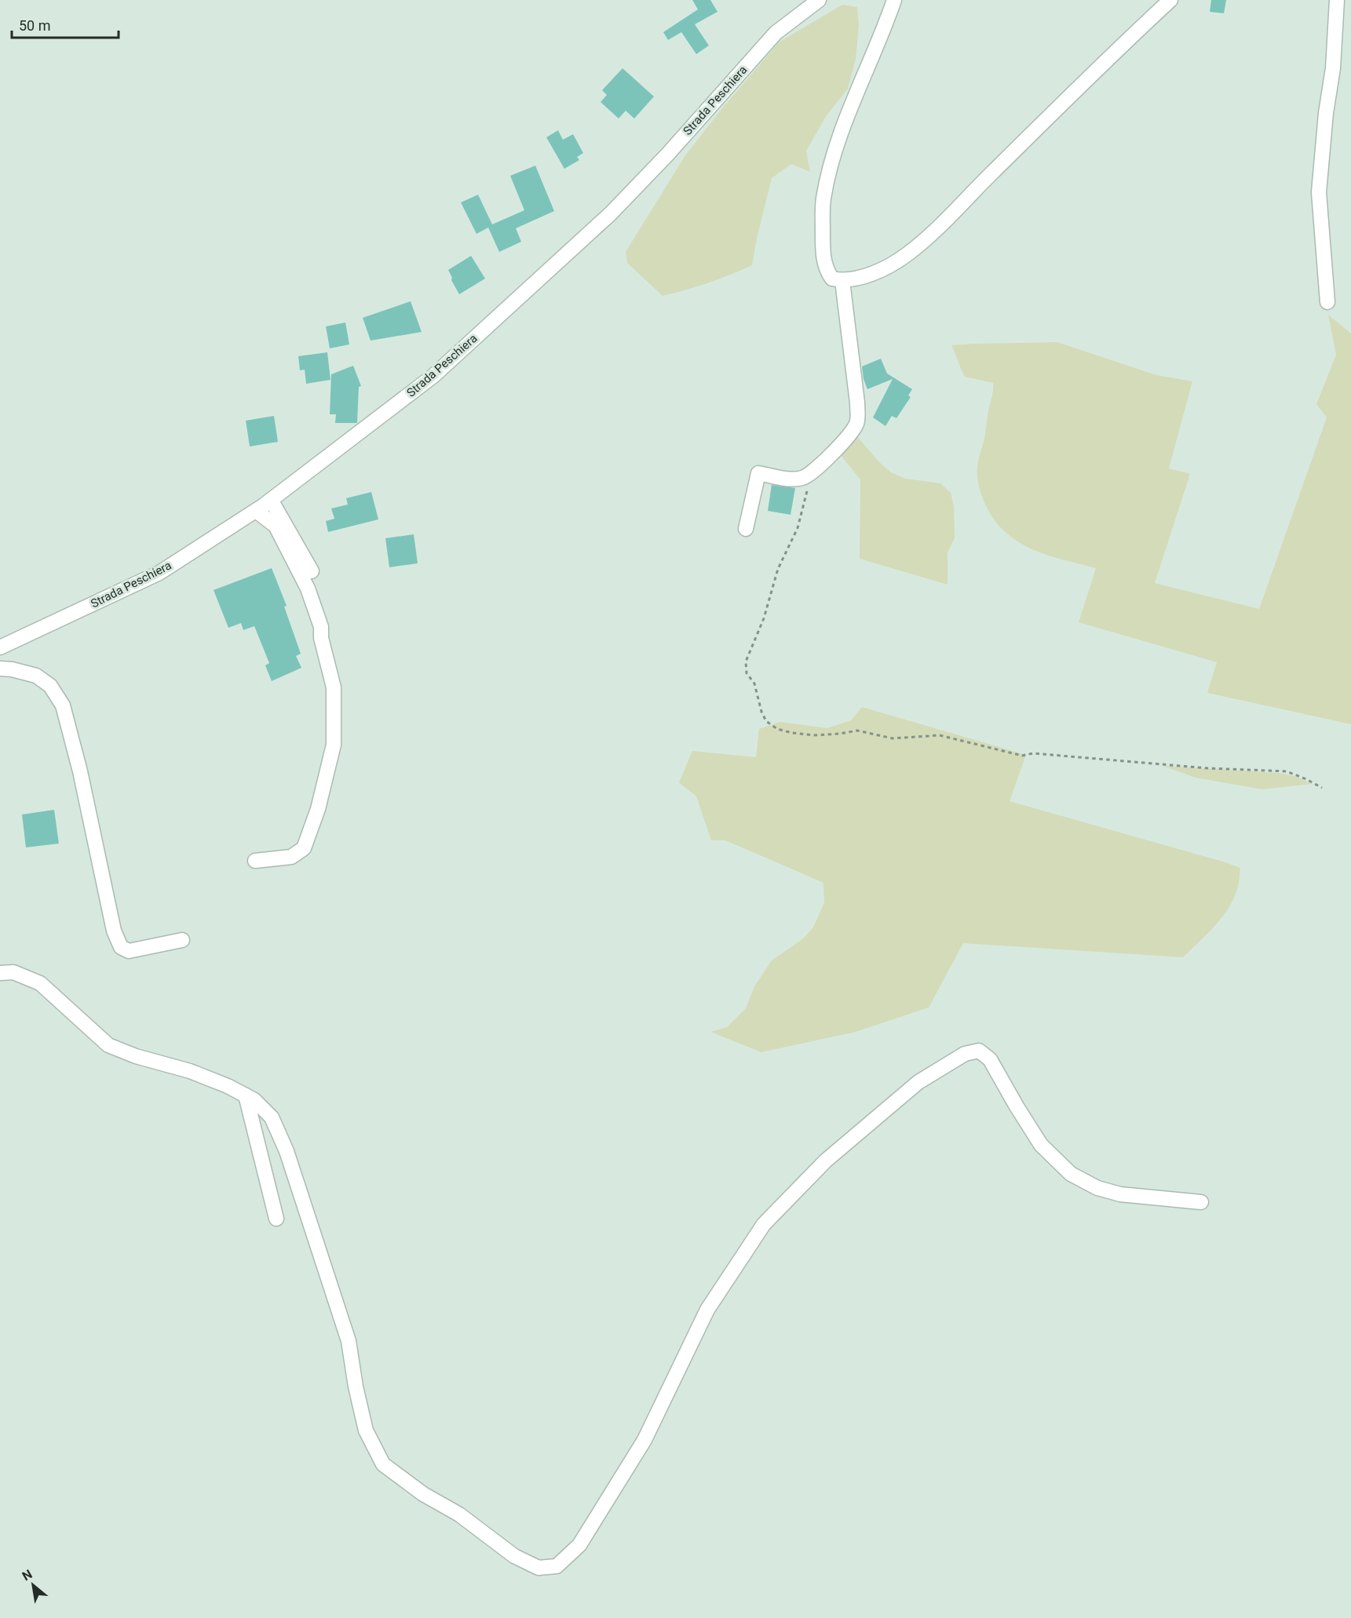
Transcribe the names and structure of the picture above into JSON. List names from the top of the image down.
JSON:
{
  "streets": {
    "street": ["Strada Peschiera"]
  },
  "scale_bar": "50 m",
  "north": "top left"
}
